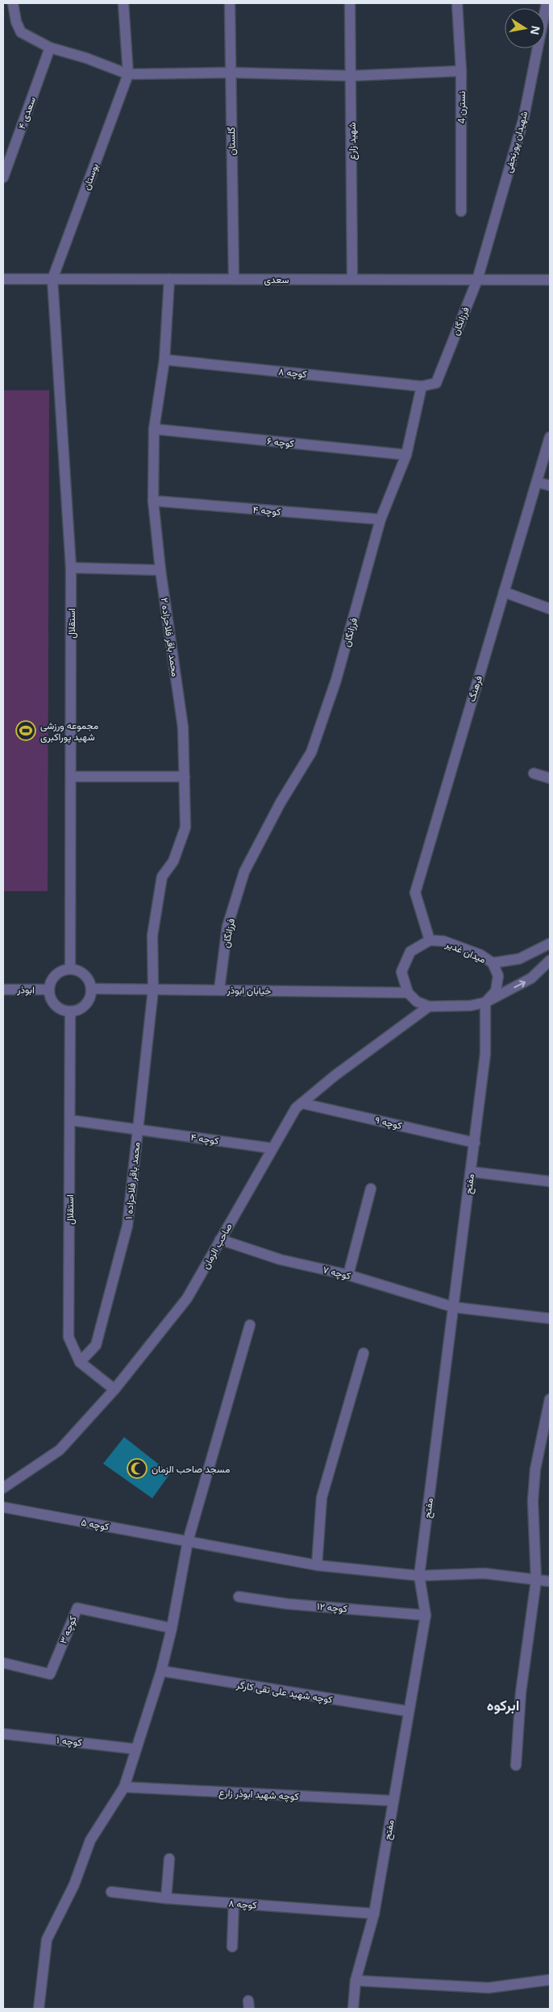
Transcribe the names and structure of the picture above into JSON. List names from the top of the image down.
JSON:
{
  "streets": {
    "street": [
      "نسترن 4",
      "سعدی ۴",
      "گلستان",
      "شهید زارع",
      "شهیدان پورنجفی",
      "بوستان",
      "سعدی",
      "فرزانگان",
      "کوچه ۸",
      "کوچه ۶",
      "کوچه ۴",
      "استقلال",
      "محمد باقر فلاحزاده ۲",
      "فرهنگ",
      "میدان غدیر",
      "ابوذر",
      "خیابان ابوذر",
      "کوچه ۹",
      "محمد باقر فلاحزاده ۱",
      "مفتح",
      "صاحب الزمان",
      "کوچه ۷",
      "کوچه ۵",
      "کوچه ۱۲",
      "کوچه ۳",
      "کوچه شهید علی تقی کارگر",
      "کوچه ۱",
      "کوچه شهید ابوذر زارع"
    ]
  },
  "crossings": [
    ["گلستان", "سعدی"],
    ["شهید زارع", "سعدی"],
    ["شهیدان پورنجفی", "سعدی"],
    ["شهیدان پورنجفی", "فرزانگان"],
    ["بوستان", "سعدی"],
    ["بوستان", "استقلال"],
    ["سعدی", "فرزانگان"],
    ["سعدی", "استقلال"],
    ["سعدی", "محمد باقر فلاحزاده ۲"],
    ["فرزانگان", "کوچه ۸"],
    ["فرزانگان", "کوچه ۶"],
    ["فرزانگان", "کوچه ۴"],
    ["فرزانگان", "خیابان ابوذر"],
    ["کوچه ۸", "محمد باقر فلاحزاده ۲"],
    ["کوچه ۸", "مفتح"],
    ["کوچه ۶", "محمد باقر فلاحزاده ۲"],
    ["کوچه ۴", "استقلال"],
    ["کوچه ۴", "محمد باقر فلاحزاده ۲"],
    ["کوچه ۴", "محمد باقر فلاحزاده ۱"],
    ["کوچه ۴", "صاحب الزمان"],
    ["استقلال", "ابوذر"],
    ["استقلال", "خیابان ابوذر"],
    ["استقلال", "محمد باقر فلاحزاده ۱"],
    ["استقلال", "صاحب الزمان"],
    ["محمد باقر فلاحزاده ۲", "خیابان ابوذر"],
    ["محمد باقر فلاحزاده ۲", "محمد باقر فلاحزاده ۱"],
    ["فرهنگ", "میدان غدیر"],
    ["فرهنگ", "خیابان ابوذر"],
    ["فرهنگ", "مفتح"],
    ["فرهنگ", "صاحب الزمان"],
    ["میدان غدیر", "خیابان ابوذر"],
    ["میدان غدیر", "مفتح"],
    ["میدان غدیر", "صاحب الزمان"],
    ["ابوذر", "خیابان ابوذر"],
    ["خیابان ابوذر", "محمد باقر فلاحزاده ۱"],
    ["خیابان ابوذر", "مفتح"],
    ["خیابان ابوذر", "صاحب الزمان"],
    ["کوچه ۹", "مفتح"],
    ["کوچه ۹", "صاحب الزمان"],
    ["مفتح", "صاحب الزمان"],
    ["مفتح", "کوچه ۷"],
    ["مفتح", "کوچه ۵"],
    ["مفتح", "کوچه ۱۲"],
    ["مفتح", "کوچه شهید علی تقی کارگر"],
    ["مفتح", "کوچه شهید ابوذر زارع"],
    ["صاحب الزمان", "کوچه ۷"]
  ],
  "districts": ["ابرکوه"],
  "places": {
    "sports": ["مجموعه ورزشی شهید پوراکبری"],
    "mosque": ["مسجد صاحب الزمان"]
  },
  "north": "right"
}
